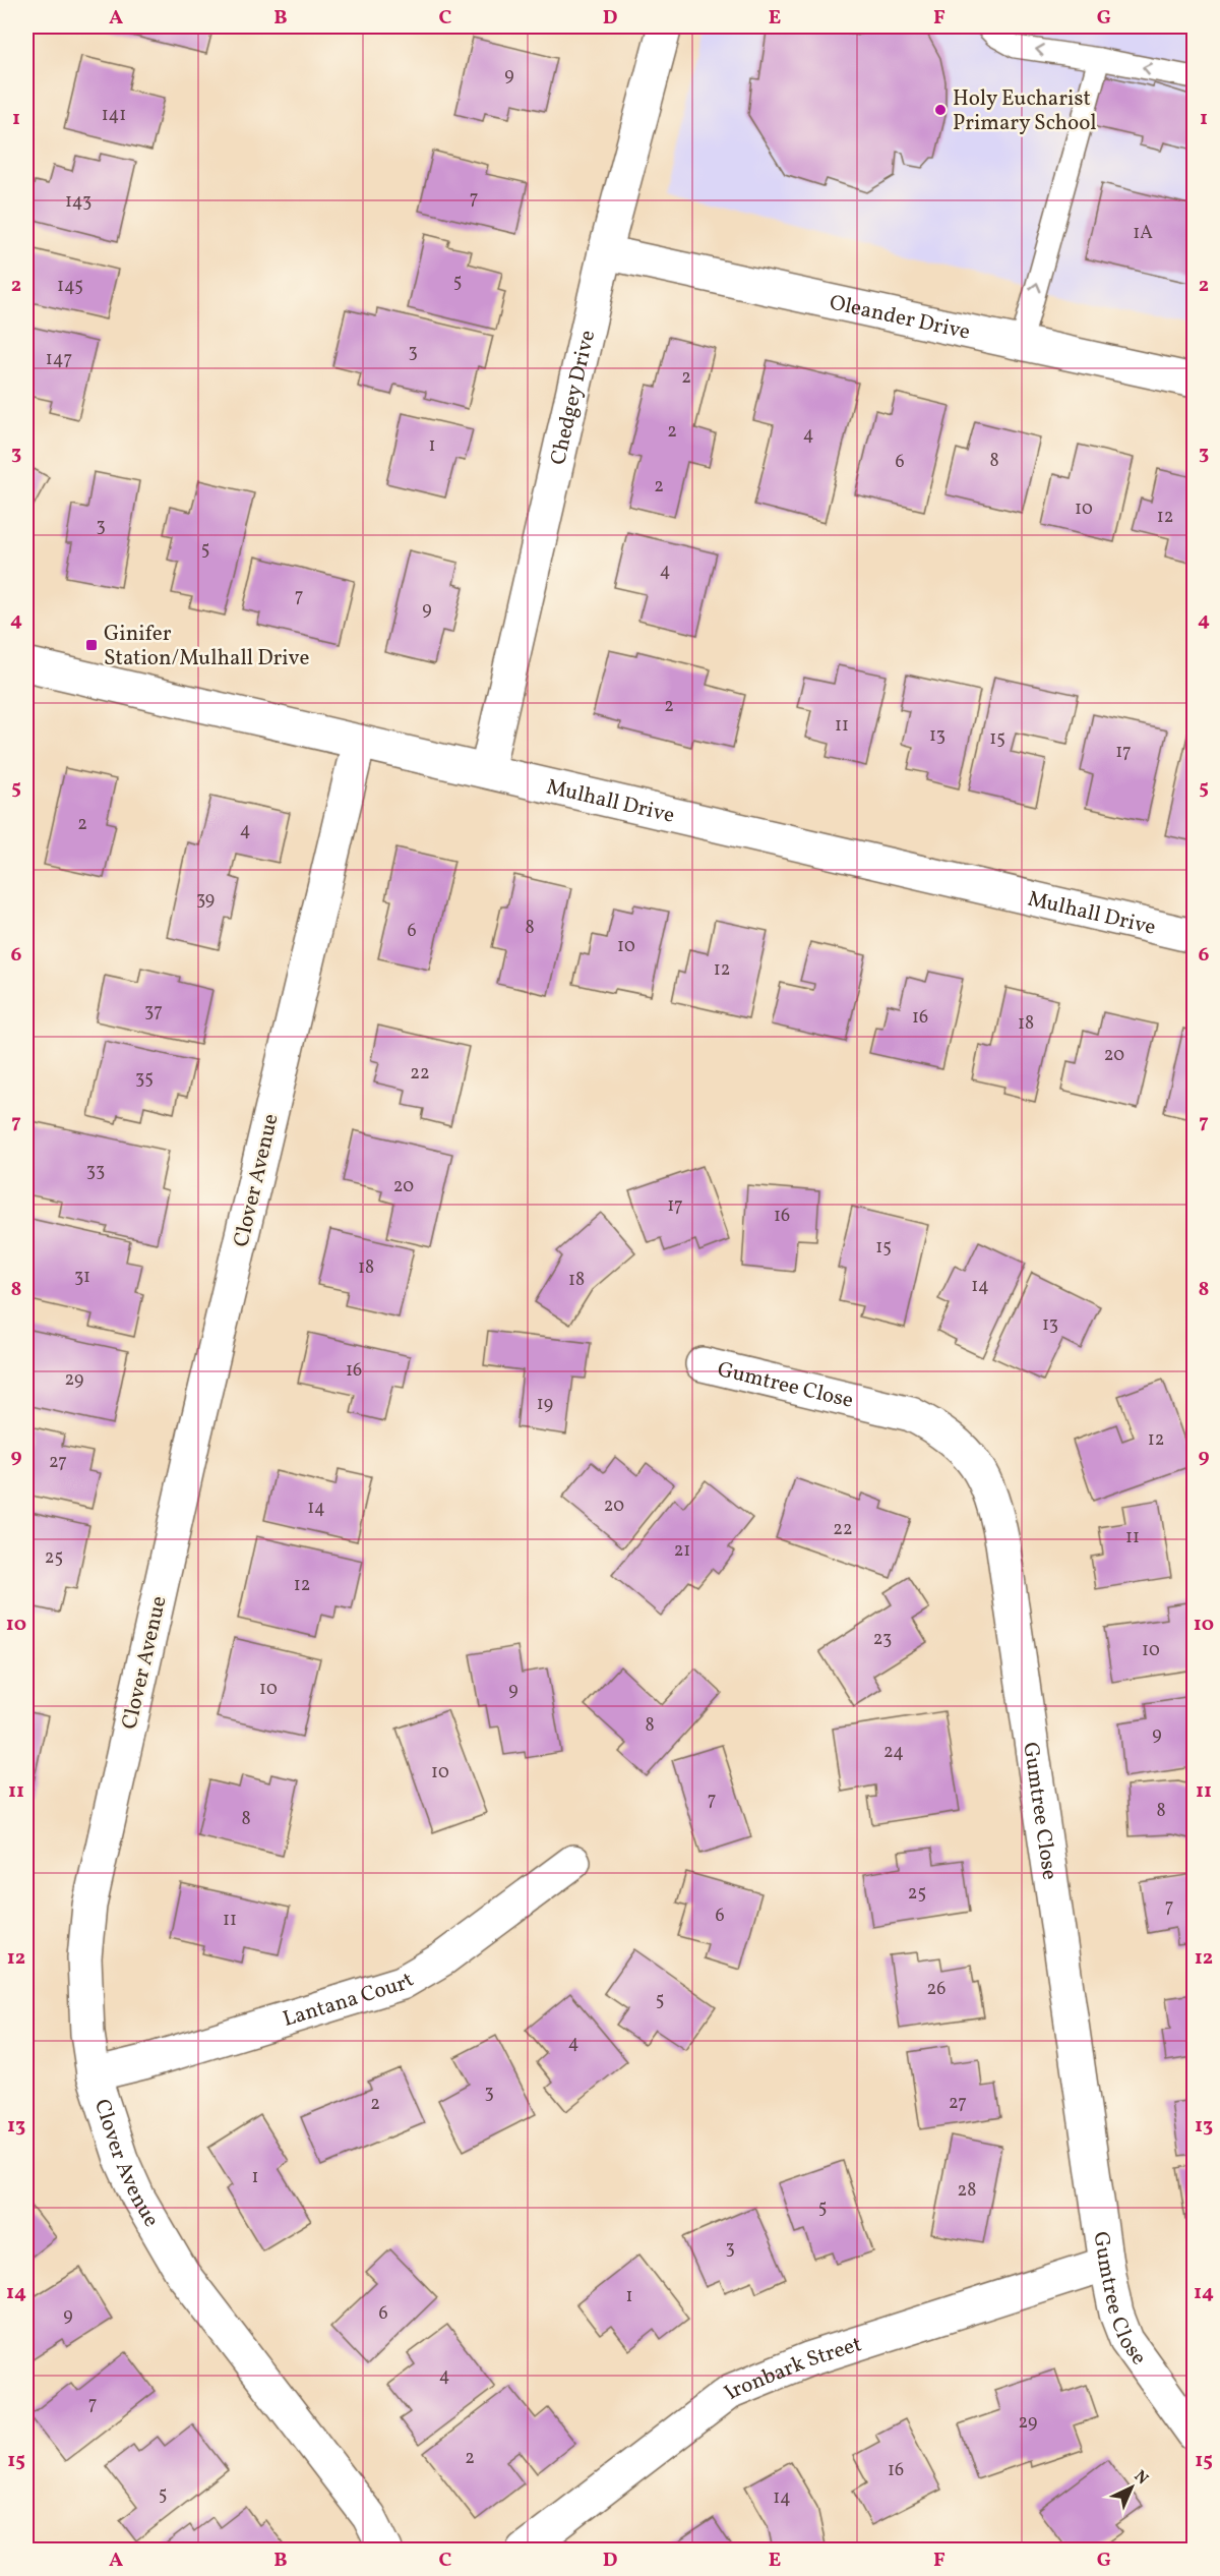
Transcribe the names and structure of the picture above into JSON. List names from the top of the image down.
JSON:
{
  "streets": {
    "street": [
      "Oleander Drive",
      "Chedgey Drive",
      "Mulhall Drive",
      "Clover Avenue",
      "Gumtree Close",
      "Lantana Court",
      "Ironbark Street"
    ]
  },
  "crossings": [
    ["Oleander Drive", "Chedgey Drive"],
    ["Chedgey Drive", "Mulhall Drive"],
    ["Mulhall Drive", "Clover Avenue"],
    ["Clover Avenue", "Lantana Court"],
    ["Gumtree Close", "Ironbark Street"]
  ],
  "places": {
    "other": ["Holy Eucharist Primary School"],
    "transit": ["Ginifer Station/Mulhall Drive"]
  },
  "house_numbers": [
    "9",
    "141",
    "7",
    "143",
    "1A",
    "5",
    "145",
    "3",
    "147",
    "2",
    "2",
    "4",
    "1",
    "8",
    "6",
    "2",
    "10",
    "12",
    "3",
    "5",
    "4",
    "7",
    "9",
    "2",
    "11",
    "13",
    "15",
    "17",
    "2",
    "4",
    "39",
    "8",
    "6",
    "10",
    "12",
    "37",
    "16",
    "18",
    "20",
    "22",
    "35",
    "33",
    "20",
    "17",
    "16",
    "15",
    "18",
    "31",
    "18",
    "14",
    "13",
    "16",
    "29",
    "19",
    "12",
    "27",
    "20",
    "14",
    "22",
    "11",
    "21",
    "25",
    "12",
    "23",
    "10",
    "10",
    "9",
    "8",
    "9",
    "24",
    "10",
    "7",
    "8",
    "8",
    "25",
    "7",
    "6",
    "11",
    "26",
    "5",
    "4",
    "3",
    "27",
    "2",
    "1",
    "28",
    "5",
    "3",
    "1",
    "6",
    "9",
    "4",
    "7",
    "29",
    "2",
    "16",
    "5",
    "14"
  ],
  "north": "top right",
  "grid": {
    "columns": [
      "A",
      "B",
      "C",
      "D",
      "E",
      "F",
      "G"
    ],
    "rows": [
      "1",
      "2",
      "3",
      "4",
      "5",
      "6",
      "7",
      "8",
      "9",
      "10",
      "11",
      "12",
      "13",
      "14",
      "15"
    ]
  }
}
